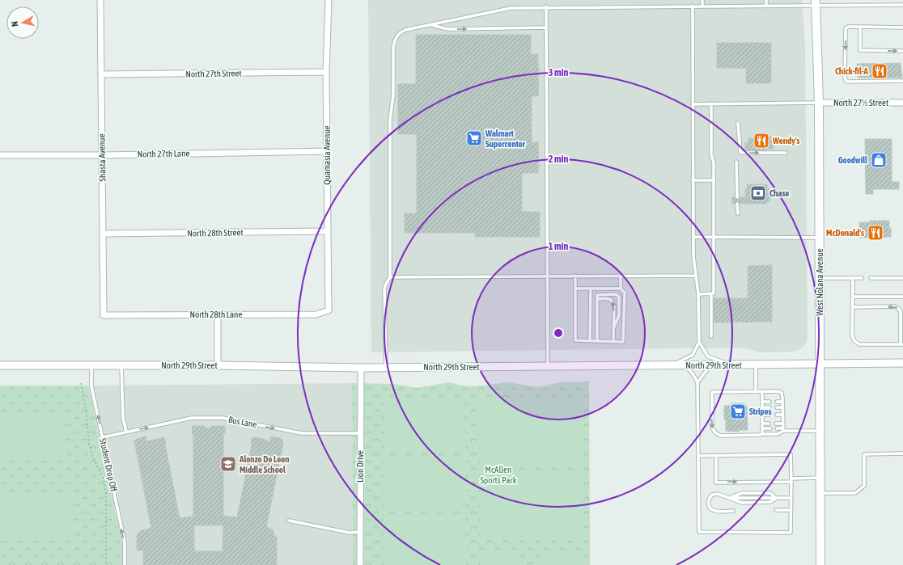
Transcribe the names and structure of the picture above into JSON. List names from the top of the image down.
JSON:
{
  "streets": {
    "main road": ["West Nolana Avenue"],
    "street": [
      "North 27th Street",
      "North 27½ Street",
      "North 27th Lane",
      "Quamasia Avenue",
      "Shasta Avenue",
      "North 28th Street",
      "North 28th Lane",
      "North 29th Street",
      "Lion Drive"
    ],
    "lane": ["Bus Lane", "Student Drop Off"]
  },
  "crossings": [
    ["North 27th Street", "Quamasia Avenue"],
    ["North 27th Street", "Shasta Avenue"],
    ["North 27½ Street", "West Nolana Avenue"],
    ["North 27th Lane", "Quamasia Avenue"],
    ["North 27th Lane", "Shasta Avenue"],
    ["Quamasia Avenue", "North 28th Street"],
    ["Quamasia Avenue", "North 28th Lane"],
    ["Shasta Avenue", "North 28th Street"],
    ["Shasta Avenue", "North 28th Lane"],
    ["West Nolana Avenue", "North 29th Street"],
    ["North 29th Street", "Student Drop Off"],
    ["North 29th Street", "Lion Drive"],
    ["Bus Lane", "Student Drop Off"],
    ["Bus Lane", "Lion Drive"]
  ],
  "one_way": ["Bus Lane", "Student Drop Off"],
  "parks": ["McAllen Sports Park"],
  "places": {
    "restaurant": ["Chick-fil-A", "Wendy's", "McDonald's"],
    "supermarket": ["Walmart Supercenter", "Stripes"],
    "shop": ["Goodwill"],
    "bank": ["Chase"],
    "school or university": ["Alonzo De Leon Middle School"]
  },
  "north": "left",
  "rings": ["3 min", "2 min", "1 min"]
}
